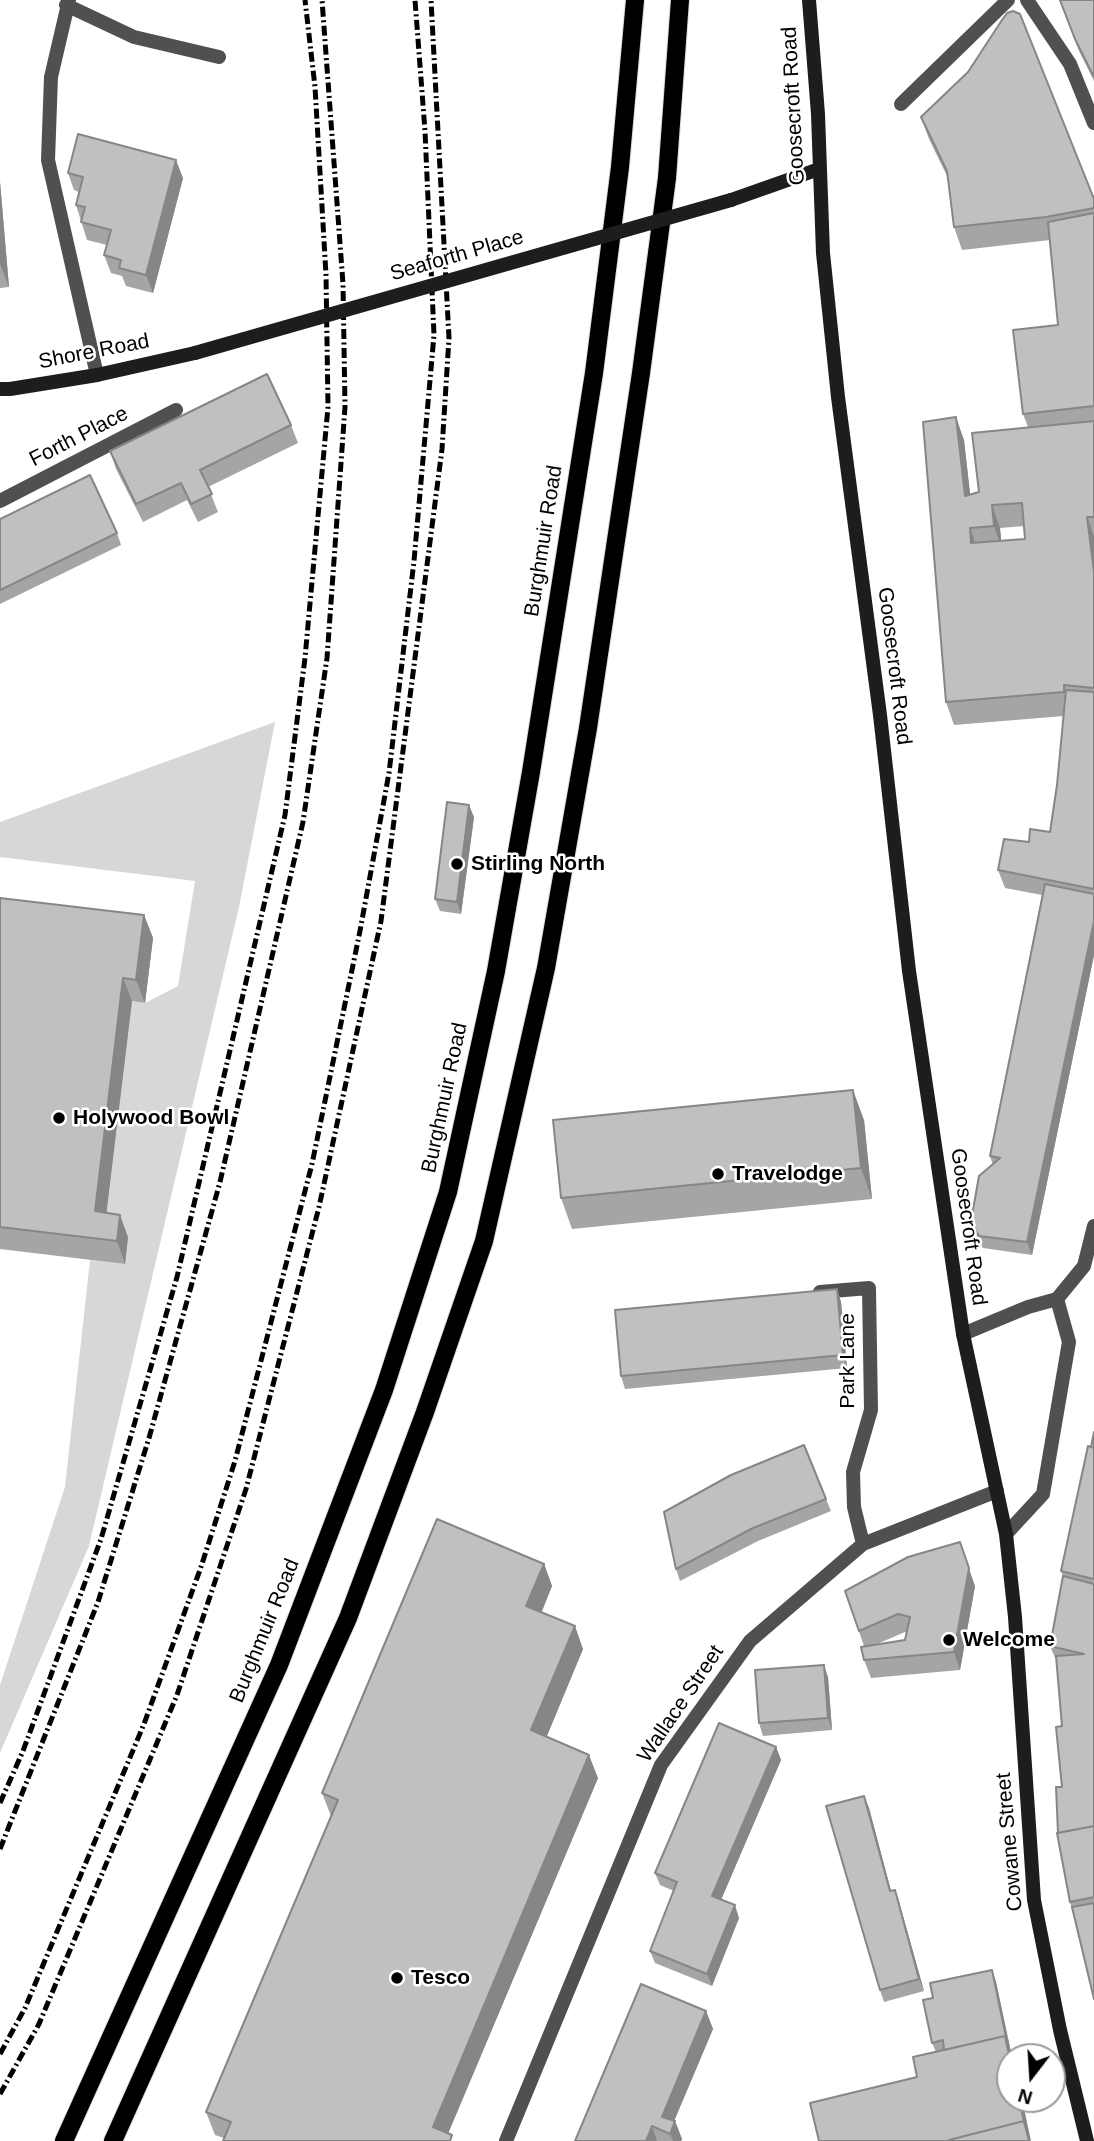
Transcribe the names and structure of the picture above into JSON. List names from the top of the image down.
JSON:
{
  "streets": {
    "main road": [
      "Goosecroft Road",
      "Seaforth Place",
      "Shore Road",
      "Burghmuir Road",
      "Cowane Street"
    ],
    "street": ["Forth Place", "Park Lane", "Wallace Street"]
  },
  "crossings": [
    ["Goosecroft Road", "Seaforth Place"],
    ["Goosecroft Road", "Cowane Street"],
    ["Seaforth Place", "Shore Road"],
    ["Park Lane", "Wallace Street"],
    ["Wallace Street", "Cowane Street"]
  ],
  "places": [
    "Stirling North",
    "Holywood Bowl",
    "Travelodge",
    "Welcome",
    "Tesco"
  ],
  "north": "bottom"
}
